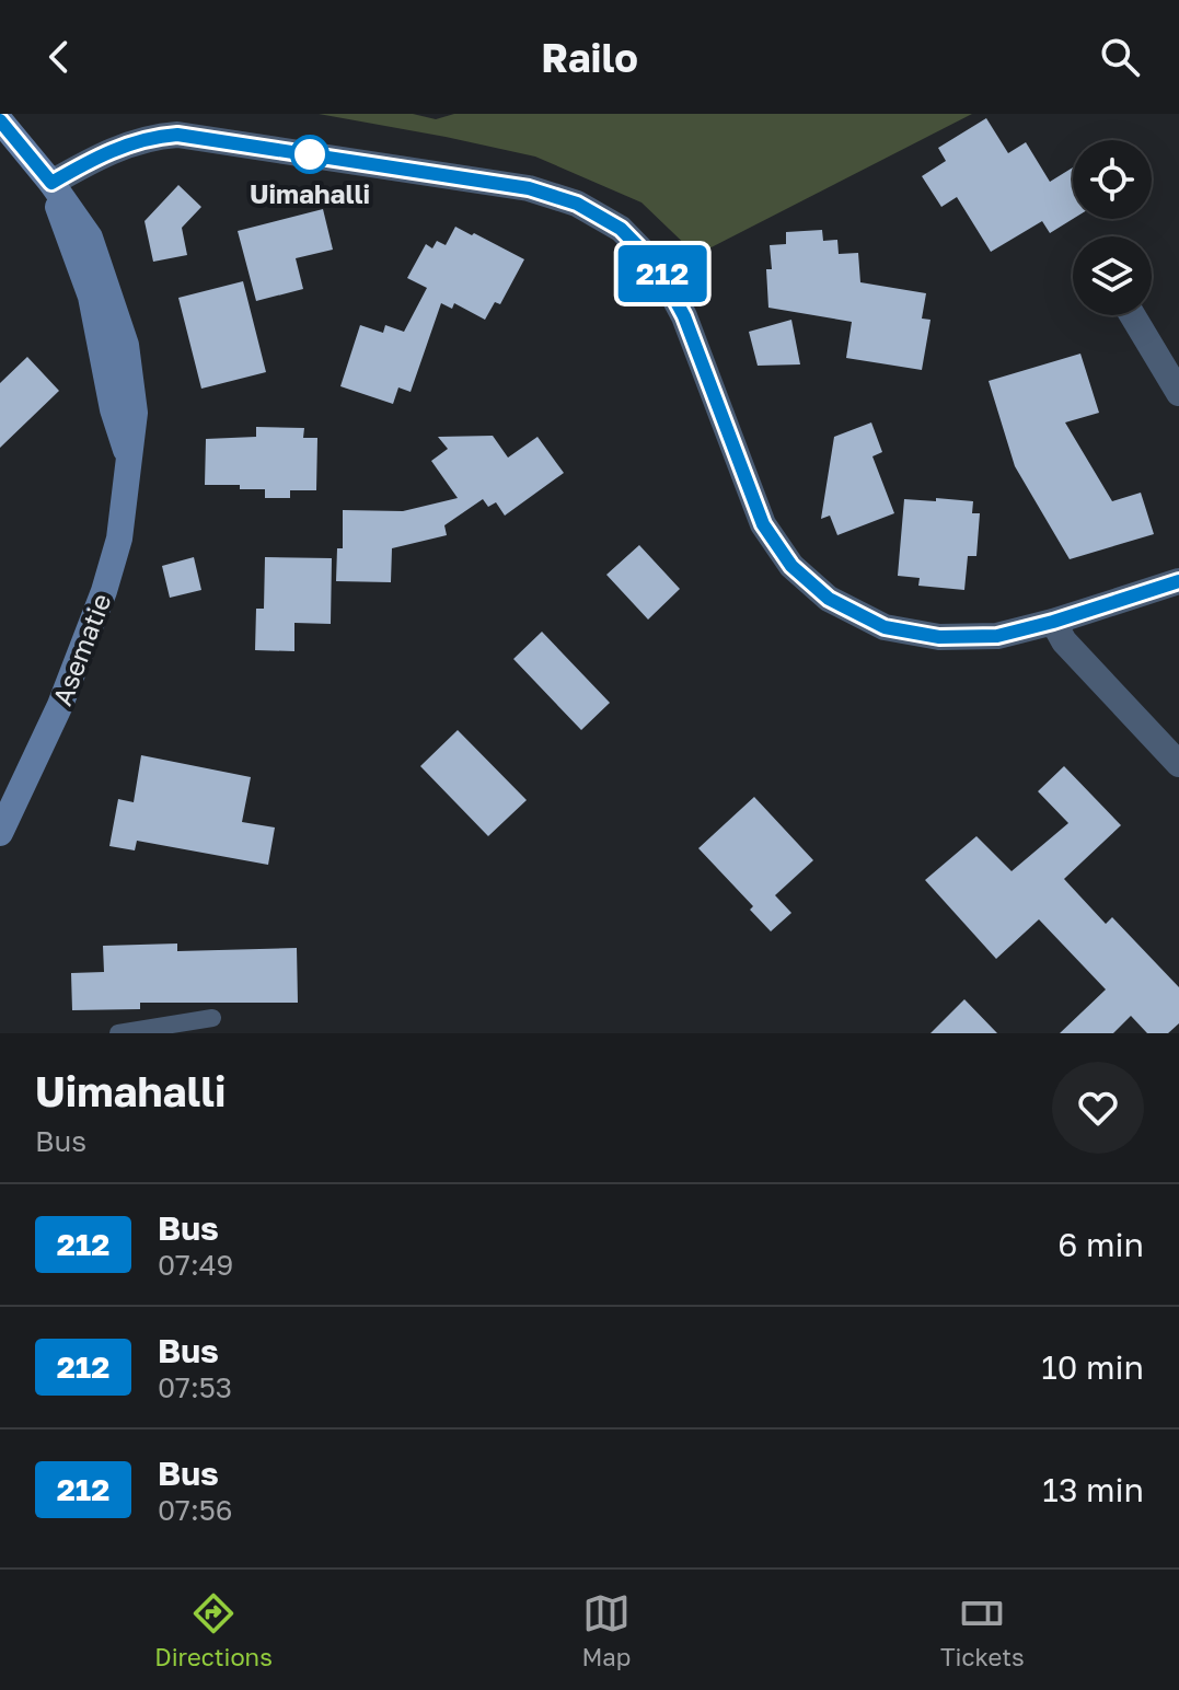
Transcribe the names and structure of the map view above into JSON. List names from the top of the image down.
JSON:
{
  "streets": {
    "street": ["Asematie"]
  },
  "places": ["Uimahalli"],
  "lines": ["bus line 212"],
  "page": {
    "header": "Railo",
    "on_map": "212",
    "heading": ["Uimahalli", "Bus"],
    "list": [
      {
        "mark": "212",
        "name": "Bus",
        "note": "07:49",
        "value": "6 min"
      },
      {
        "mark": "212",
        "name": "Bus",
        "note": "07:53",
        "value": "10 min"
      },
      {
        "mark": "212",
        "name": "Bus",
        "note": "07:56",
        "value": "13 min"
      }
    ],
    "tabs": ["Directions", "Map", "Tickets"]
  }
}
